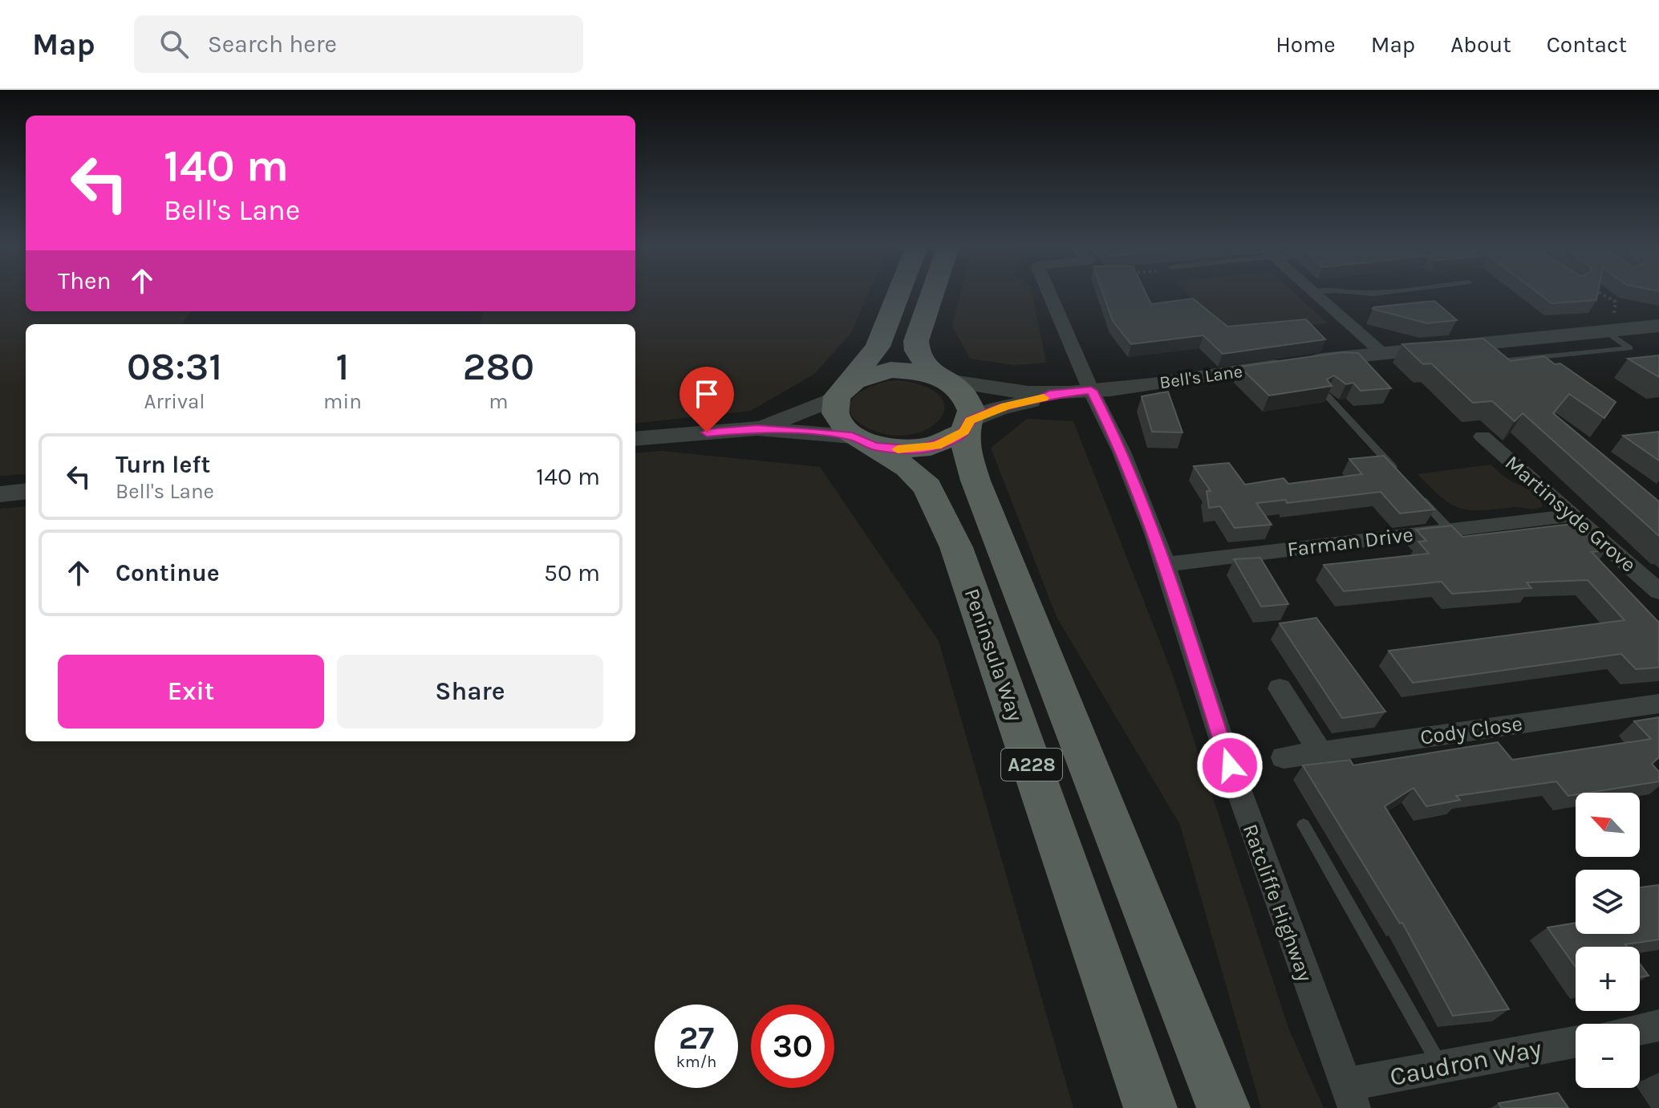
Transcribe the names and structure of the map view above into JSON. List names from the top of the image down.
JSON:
{
  "streets": {
    "main road": ["Peninsula Way", "A228"],
    "street": [
      "Bell's Lane",
      "Martinsyde Grove",
      "Farman Drive",
      "Cody Close",
      "Ratcliffe Highway",
      "Caudron Way"
    ]
  },
  "crossings": [
    ["Bell's Lane", "Peninsula Way"],
    ["Bell's Lane", "A228"],
    ["Bell's Lane", "Ratcliffe Highway"],
    ["Martinsyde Grove", "Farman Drive"],
    ["Farman Drive", "Ratcliffe Highway"],
    ["Peninsula Way", "A228"],
    ["Ratcliffe Highway", "Caudron Way"]
  ],
  "north": "top left",
  "page": {
    "header": "Map",
    "search": "Search here",
    "nav": [
      "Home",
      "Map",
      "About",
      "Contact"
    ],
    "turn": ["140 m", "Bell's Lane"],
    "then": "Then",
    "eta": [
      "08:31",
      "Arrival",
      "1",
      "min",
      "280",
      "m"
    ],
    "list": [
      {
        "name": "Turn left",
        "note": "Bell's Lane",
        "value": "140 m"
      },
      {
        "name": "Continue",
        "value": "50 m"
      }
    ],
    "buttons": ["Exit", "Share"],
    "map_buttons": ["+", "−"],
    "speed": "27 km/h",
    "limit": "30"
  }
}
